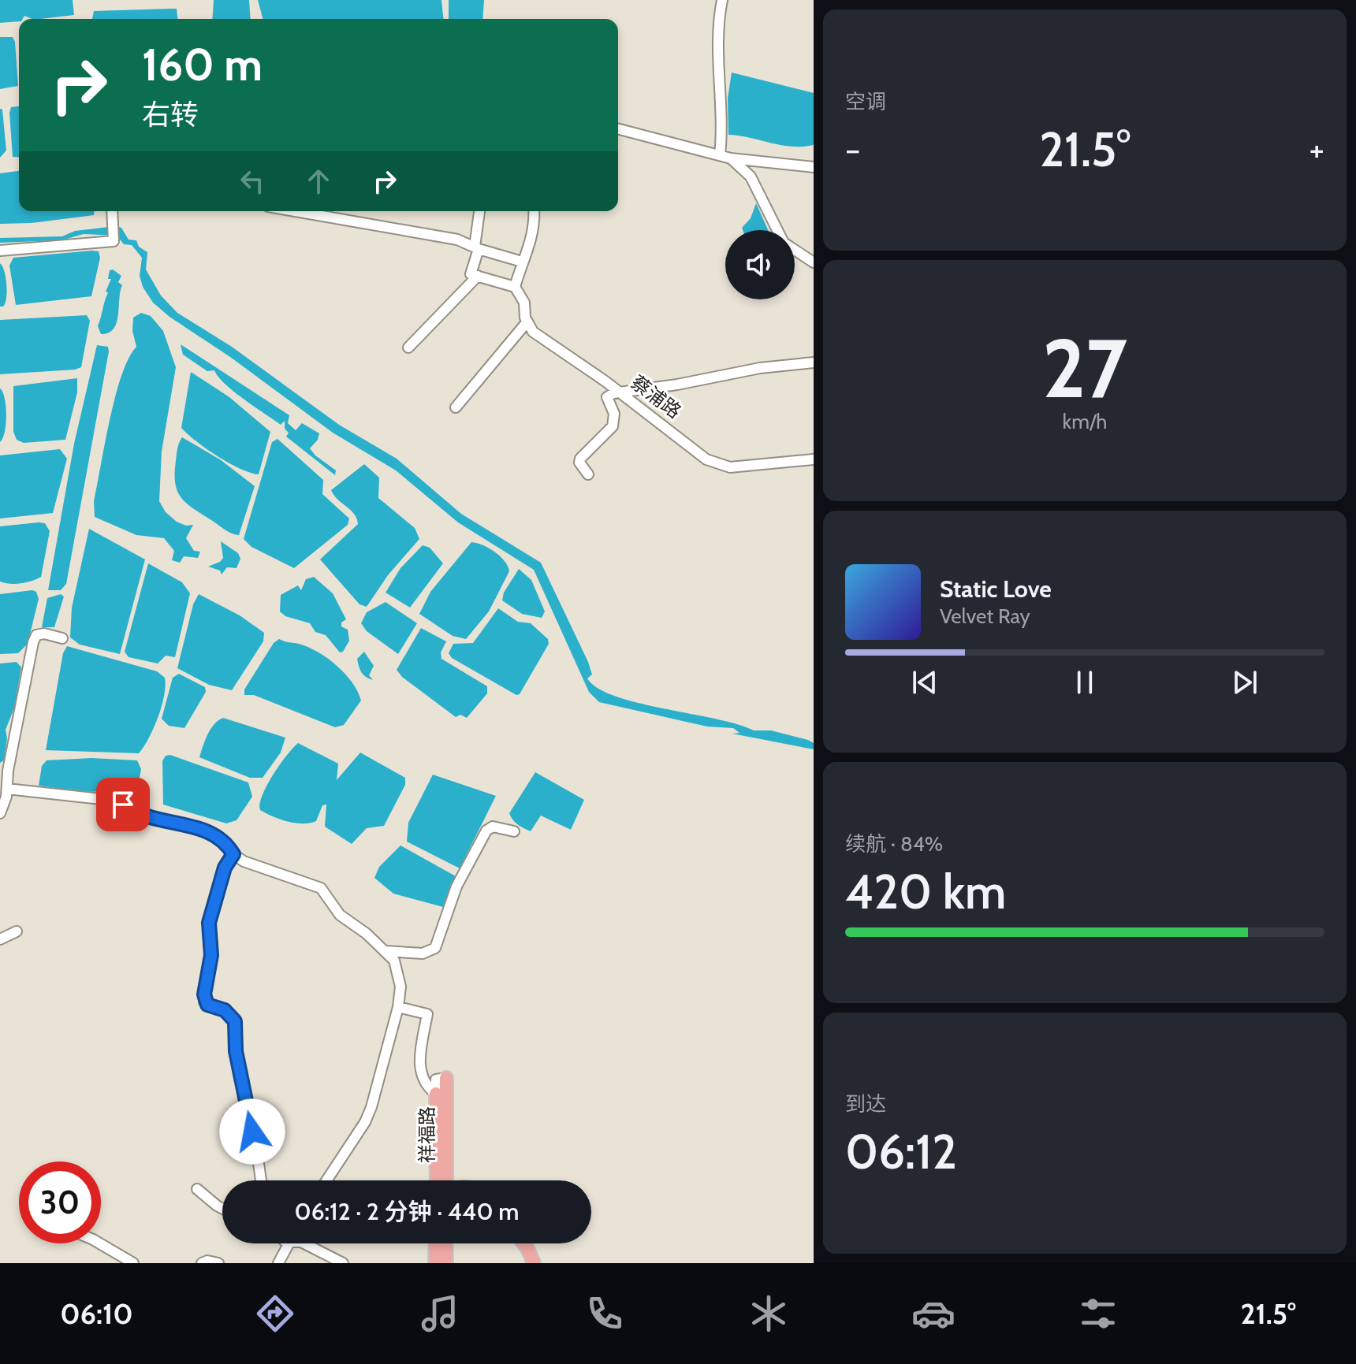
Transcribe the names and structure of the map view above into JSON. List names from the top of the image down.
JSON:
{
  "streets": {
    "main road": ["祥福路"],
    "street": ["蔡浦路"]
  },
  "page": {
    "tile": [
      "空调",
      ["27", "km/h"],
      ["续航 · 84%", "420 km"],
      ["到达", "06:12"]
    ],
    "turn": ["160 m", "右转"],
    "heat": ["−", "21.5°", "+"],
    "song": ["Static Love", "Velvet Ray"],
    "limit": "30",
    "trip": "06:12 · 2 分钟 · 440 m",
    "tabs": ["06:10", "21.5°"]
  }
}
